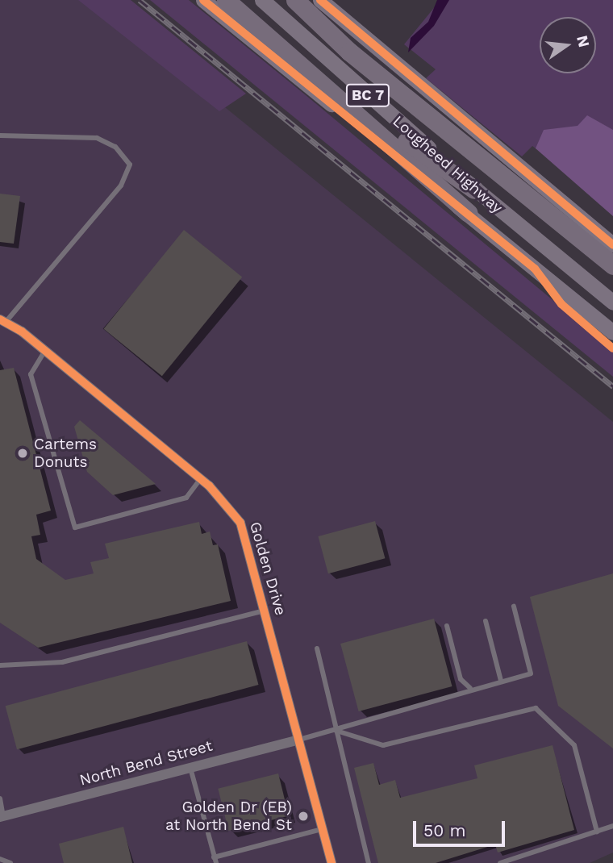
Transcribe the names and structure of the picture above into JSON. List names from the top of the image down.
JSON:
{
  "streets": {
    "main road": ["BC 7", "Lougheed Highway"],
    "street": ["Golden Drive", "North Bend Street"]
  },
  "crossings": [
    ["Golden Drive", "North Bend Street"]
  ],
  "places": ["Cartems Donuts", "Golden Dr (EB) at North Bend St"],
  "scale_bar": "50 m",
  "north": "right"
}
